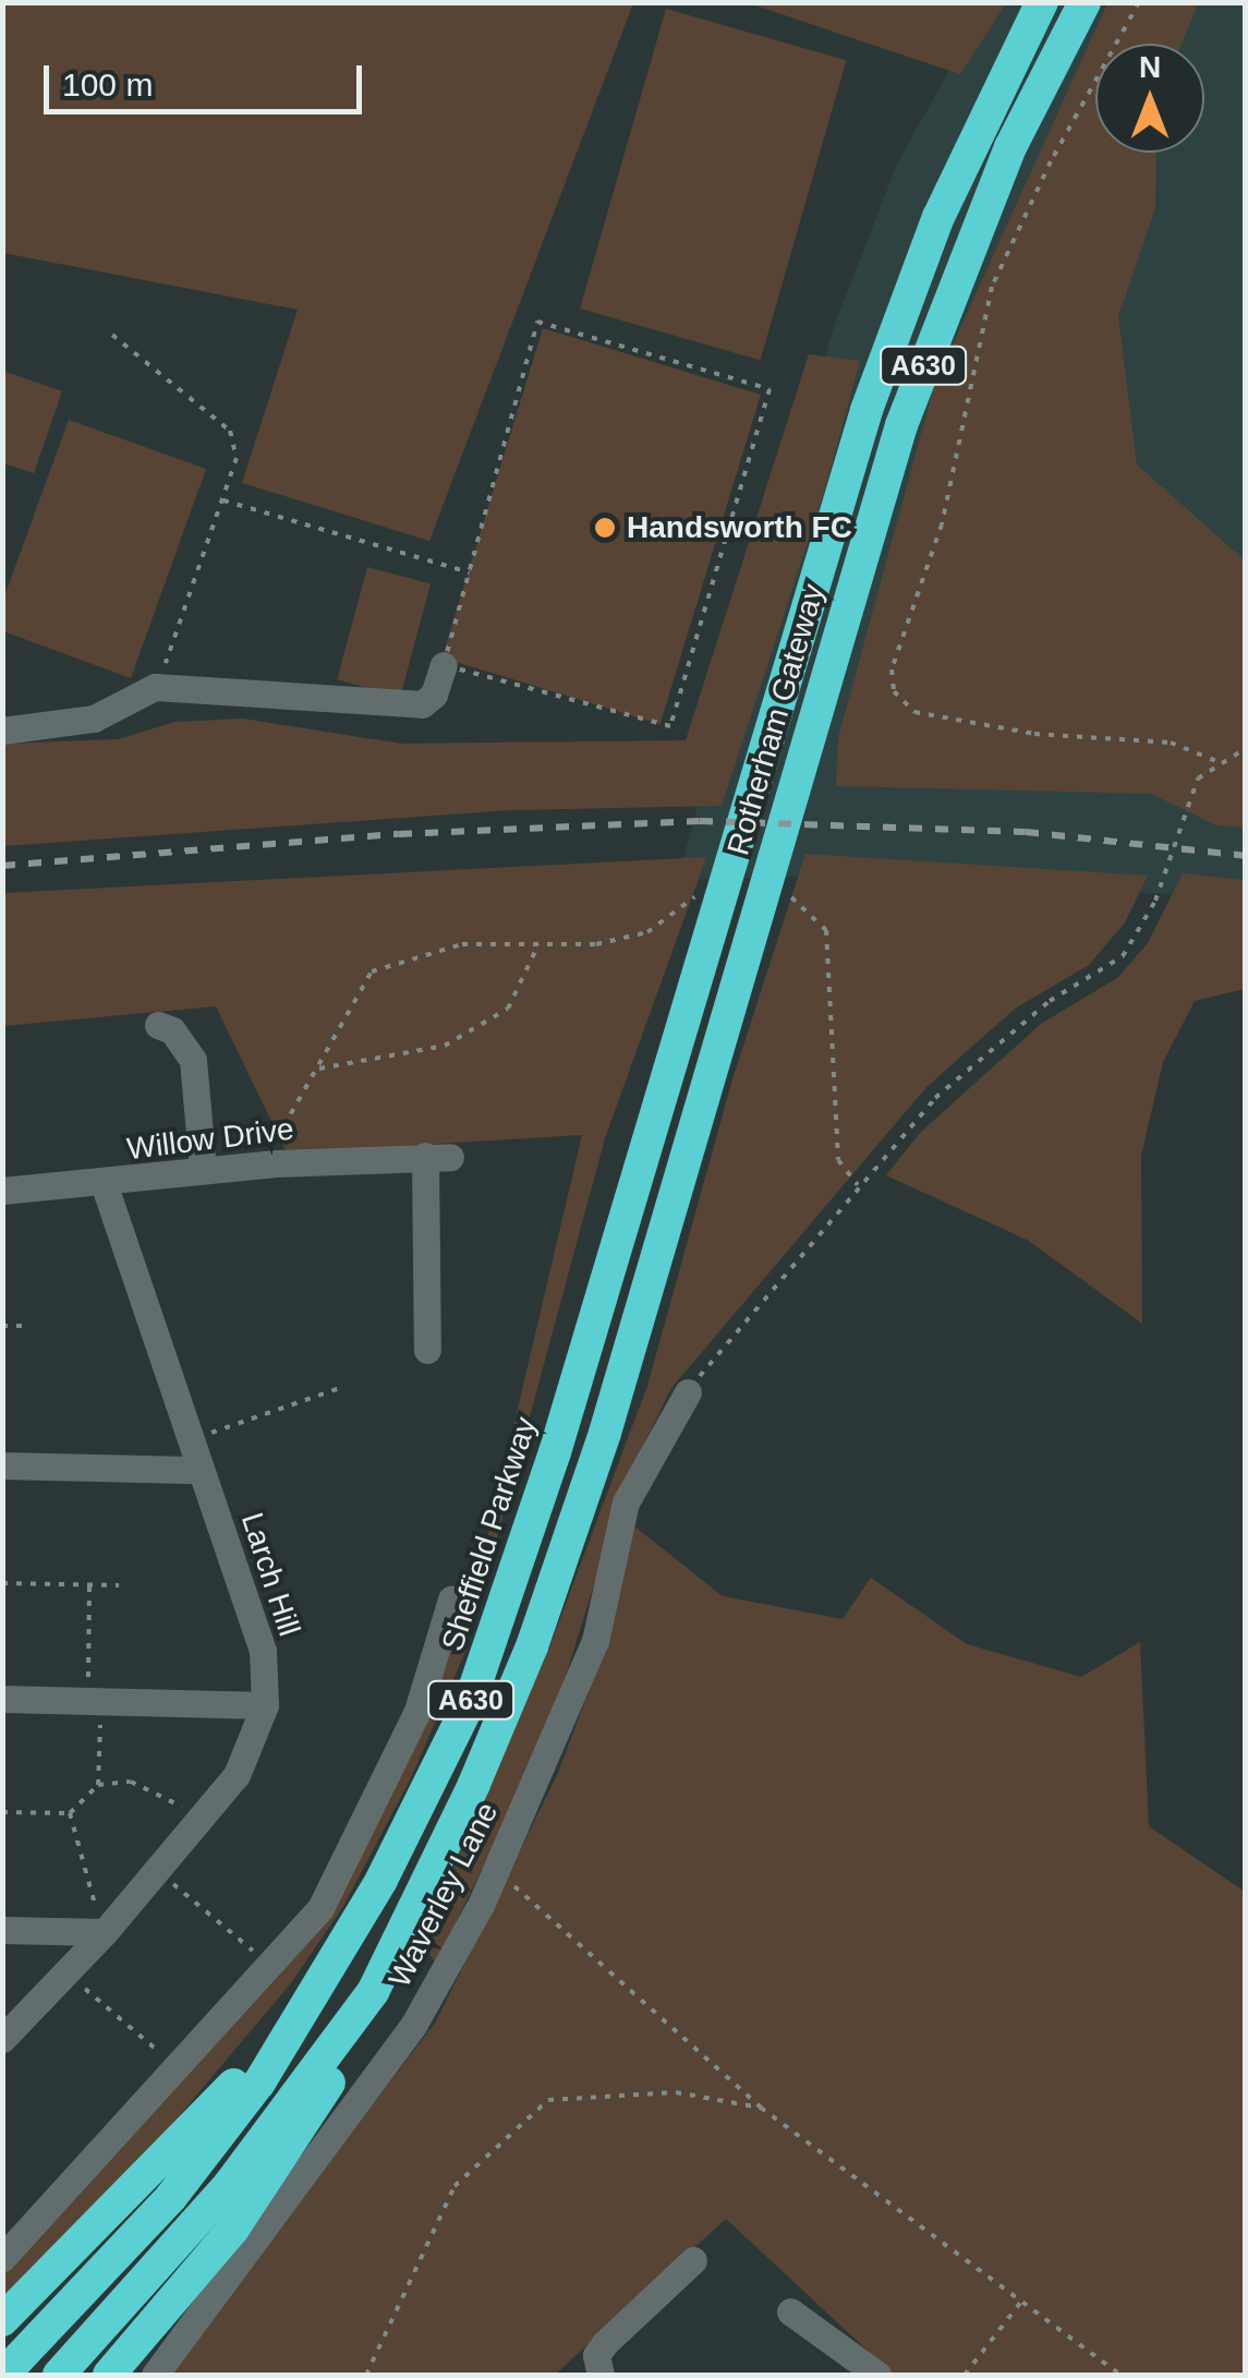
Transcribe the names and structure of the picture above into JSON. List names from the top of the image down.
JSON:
{
  "streets": {
    "highway": ["A630", "Rotherham Gateway", "Sheffield Parkway"],
    "street": ["Willow Drive", "Larch Hill", "Waverley Lane"]
  },
  "crossings": [
    ["A630", "Rotherham Gateway"],
    ["A630", "Sheffield Parkway"],
    ["Rotherham Gateway", "Sheffield Parkway"],
    ["Willow Drive", "Larch Hill"]
  ],
  "places": ["Handsworth FC"],
  "scale_bar": "100 m",
  "north": "top"
}
